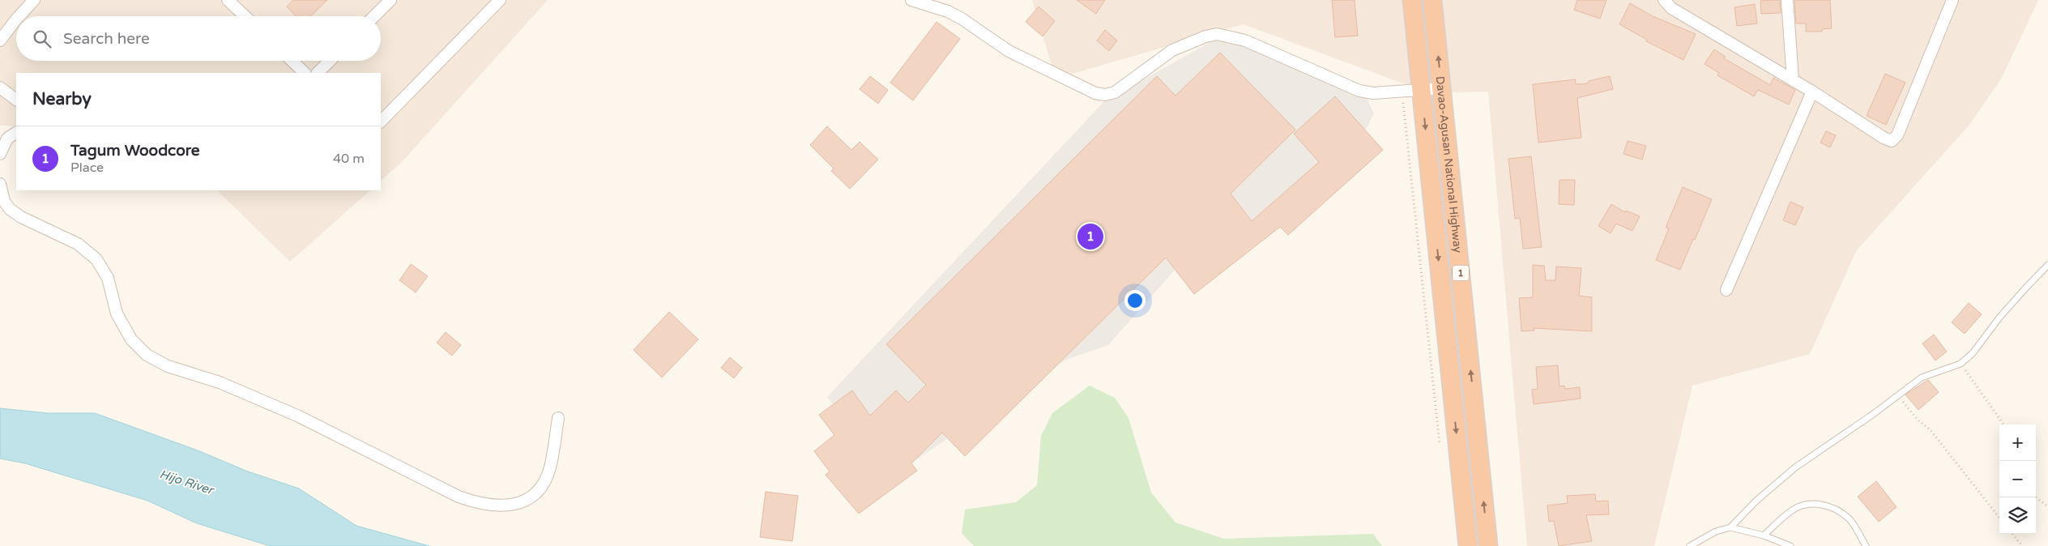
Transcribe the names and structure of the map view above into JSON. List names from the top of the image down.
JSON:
{
  "streets": {
    "highway": ["Davao-Agusan National Highway", "1"]
  },
  "water": ["Hijo River"],
  "page": {
    "search": "Search here",
    "heading": "Nearby",
    "list": [
      {
        "mark": "1",
        "name": "Tagum Woodcore",
        "note": "Place",
        "value": "40 m"
      }
    ],
    "pins": "1",
    "map_buttons": ["+", "−"]
  }
}
